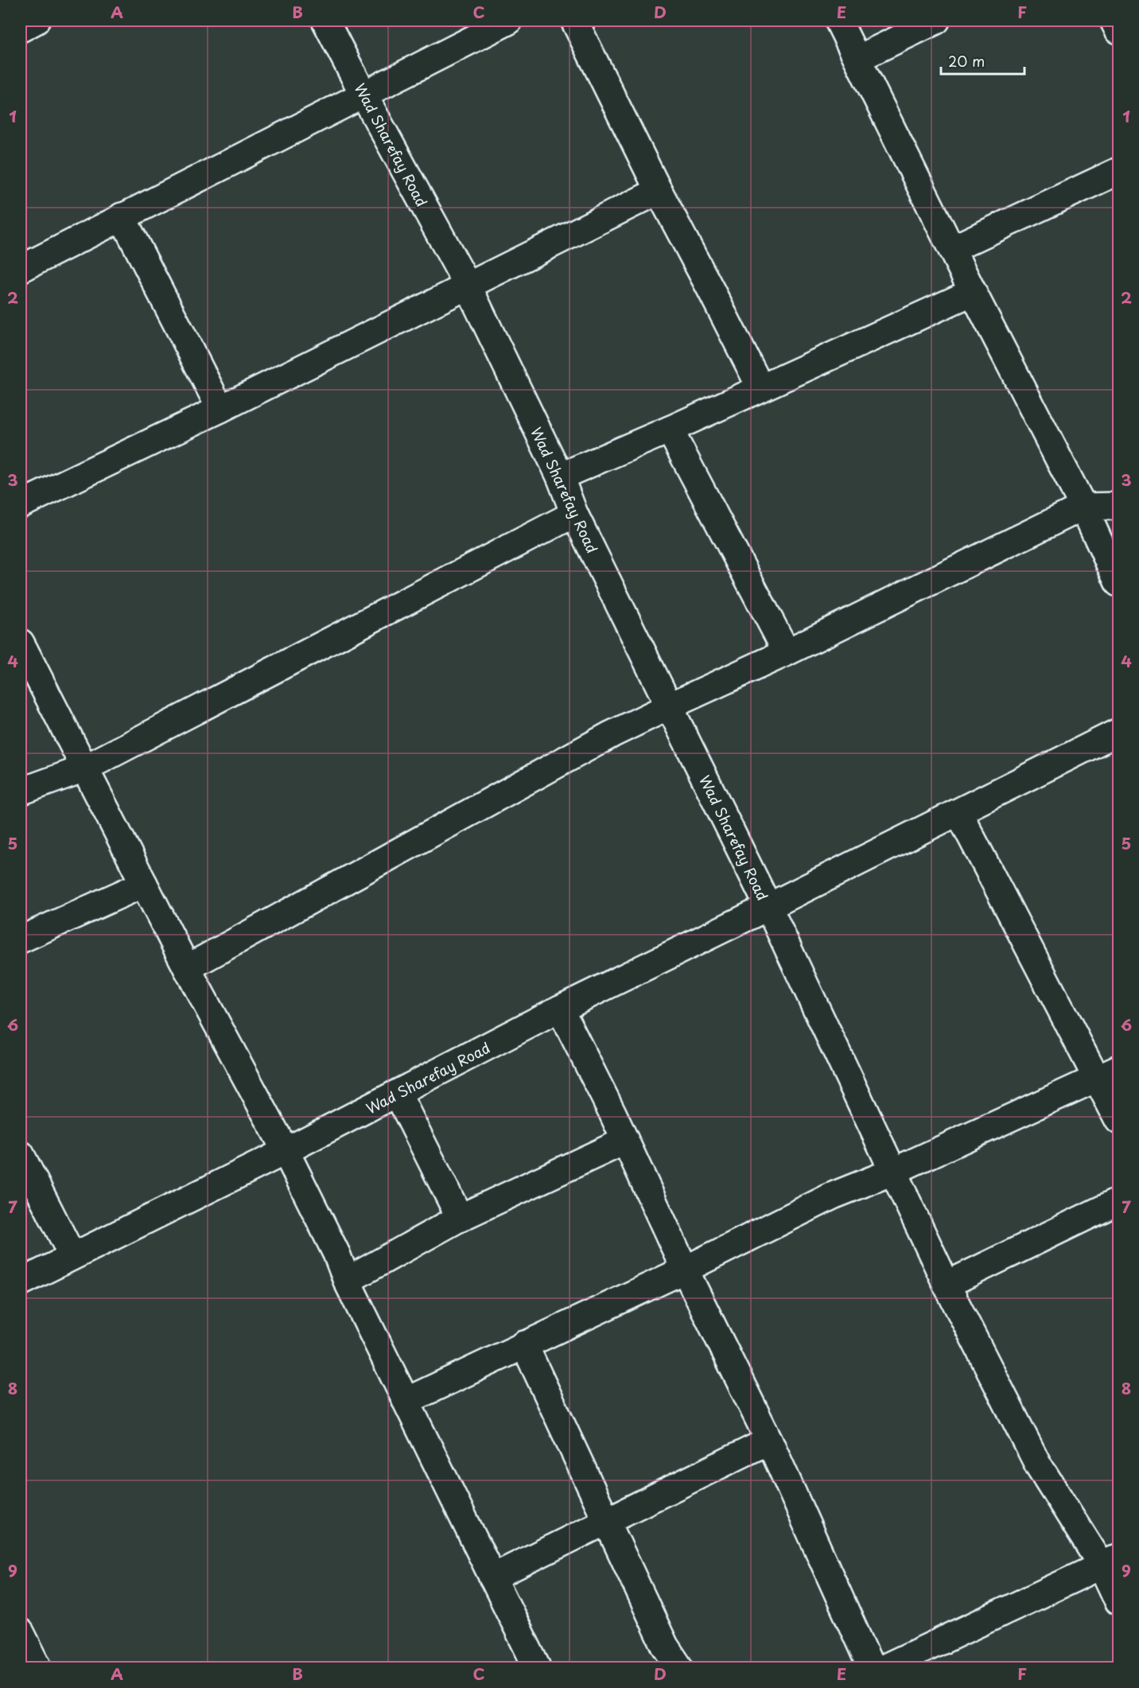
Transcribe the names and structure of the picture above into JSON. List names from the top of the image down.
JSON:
{
  "streets": {
    "street": ["Wad Sharefay Road"]
  },
  "scale_bar": "20 m",
  "grid": {
    "columns": [
      "A",
      "B",
      "C",
      "D",
      "E",
      "F"
    ],
    "rows": [
      "1",
      "2",
      "3",
      "4",
      "5",
      "6",
      "7",
      "8",
      "9"
    ]
  }
}
